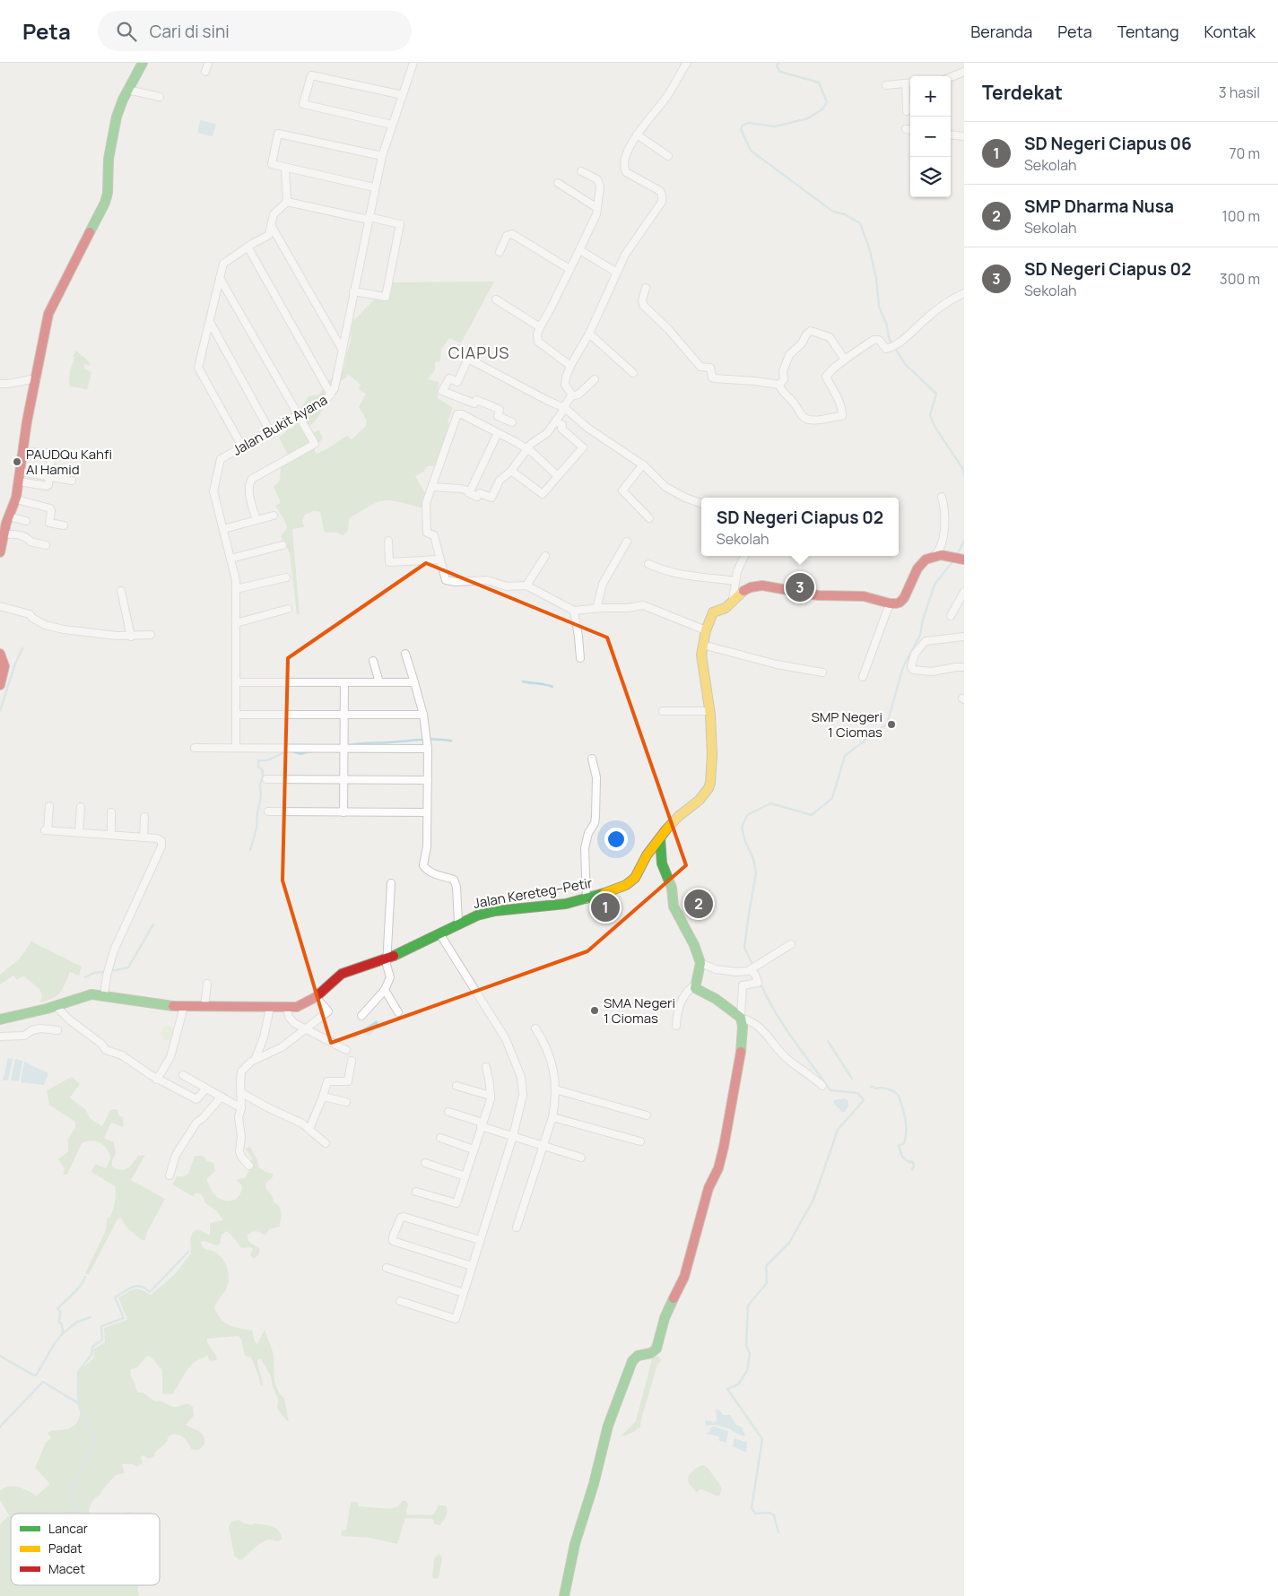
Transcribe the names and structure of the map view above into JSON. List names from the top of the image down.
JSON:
{
  "streets": {
    "street": ["Jalan Bukit Ayana", "Jalan Kereteg–Petir"]
  },
  "districts": ["CIAPUS"],
  "places": ["PAUDQu Kahfi Al Hamid", "SMP Negeri 1 Ciomas", "SMA Negeri 1 Ciomas"],
  "legend": ["Lancar", "Padat", "Macet"],
  "page": {
    "header": "Peta",
    "search": "Cari di sini",
    "nav": [
      "Beranda",
      "Peta",
      "Tentang",
      "Kontak"
    ],
    "heading": ["Terdekat", "3 hasil"],
    "map_buttons": ["+", "−"],
    "list": [
      {
        "mark": "1",
        "name": "SD Negeri Ciapus 06",
        "note": "Sekolah",
        "value": "70 m"
      },
      {
        "mark": "2",
        "name": "SMP Dharma Nusa",
        "note": "Sekolah",
        "value": "100 m"
      },
      {
        "mark": "3",
        "name": "SD Negeri Ciapus 02",
        "note": "Sekolah",
        "value": "300 m"
      }
    ],
    "popup": ["SD Negeri Ciapus 02", "Sekolah"],
    "pins": ["3", "2", "1"]
  }
}
